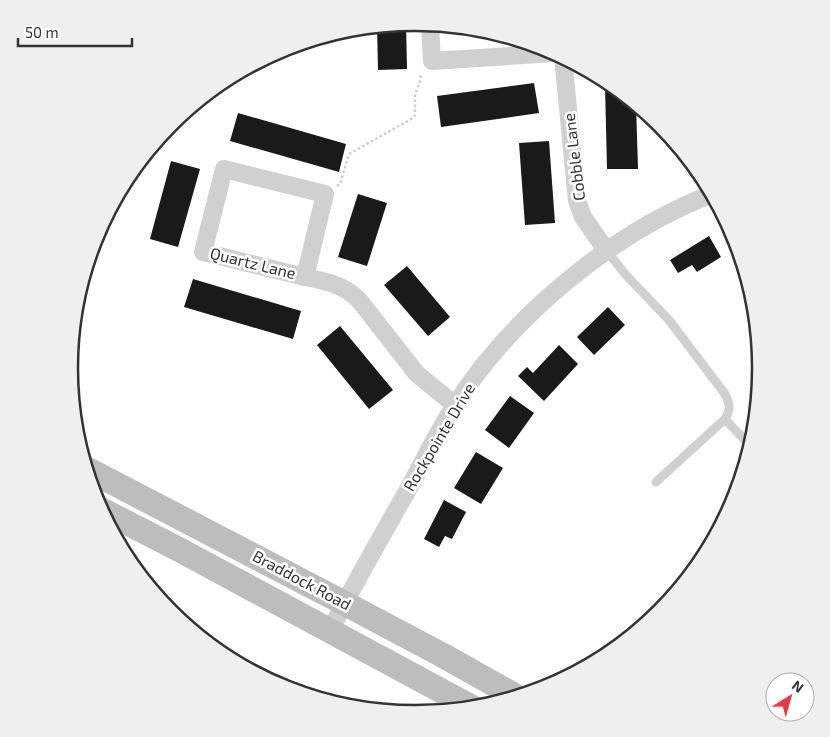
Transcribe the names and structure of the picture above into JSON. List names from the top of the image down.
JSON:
{
  "streets": {
    "main road": ["Braddock Road"],
    "street": ["Cobble Lane", "Quartz Lane", "Rockpointe Drive"]
  },
  "crossings": [
    ["Cobble Lane", "Rockpointe Drive"],
    ["Quartz Lane", "Rockpointe Drive"],
    ["Rockpointe Drive", "Braddock Road"]
  ],
  "scale_bar": "50 m",
  "north": "top right"
}
